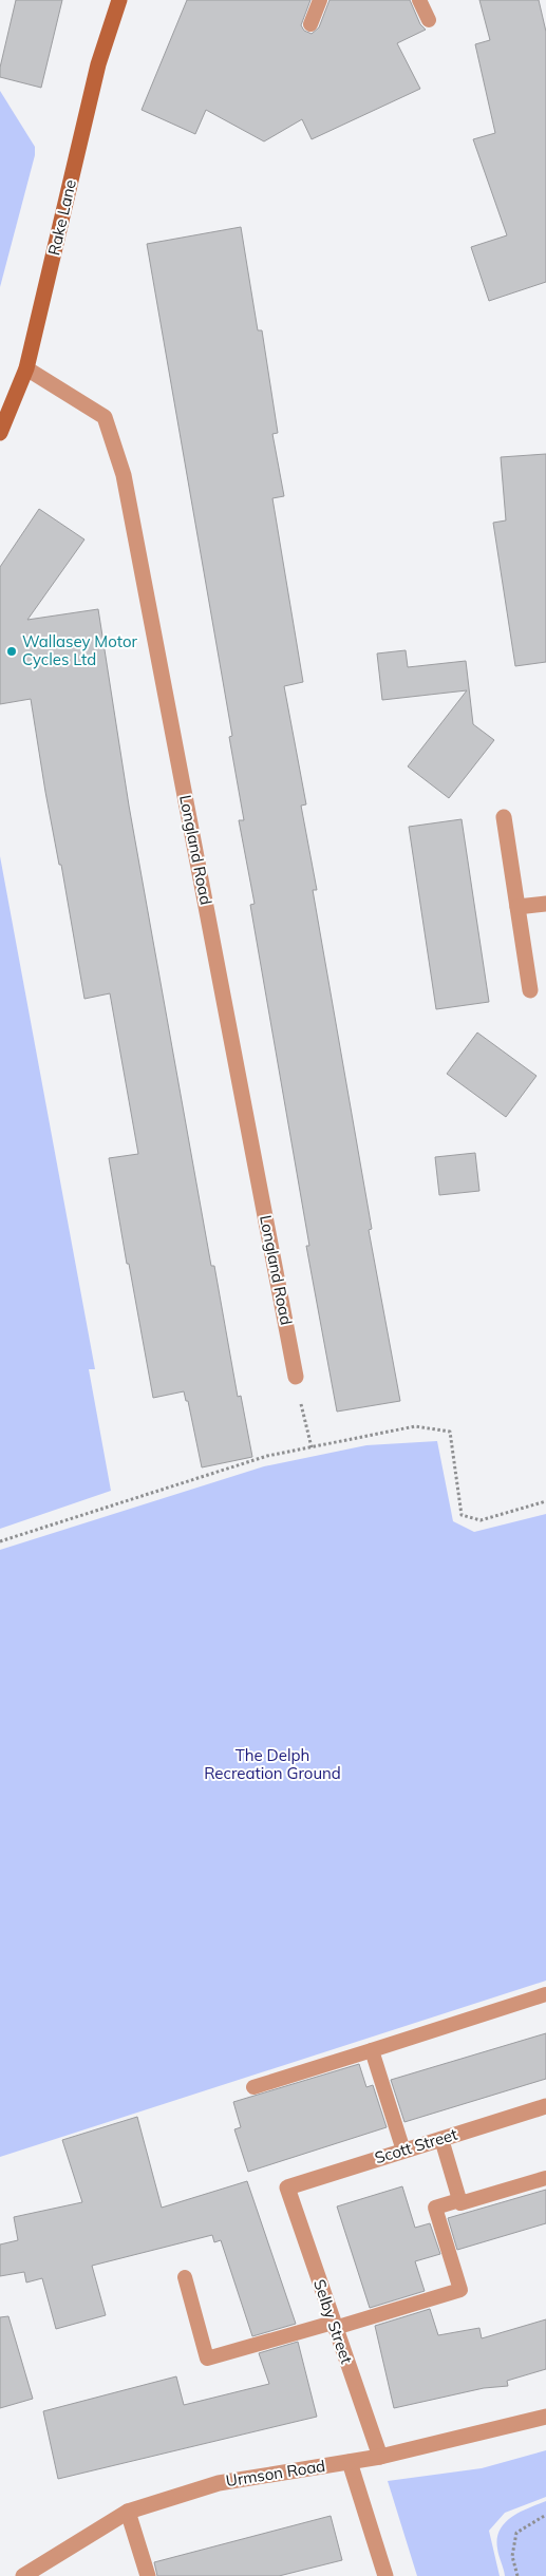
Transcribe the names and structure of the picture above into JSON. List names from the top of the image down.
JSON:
{
  "streets": {
    "main road": ["Rake Lane"],
    "street": [
      "Longland Road",
      "Scott Street",
      "Selby Street",
      "Urmson Road"
    ]
  },
  "crossings": [
    ["Rake Lane", "Longland Road"],
    ["Scott Street", "Selby Street"],
    ["Selby Street", "Urmson Road"]
  ],
  "parks": ["The Delph Recreation Ground"],
  "places": ["Wallasey Motor Cycles Ltd"]
}
